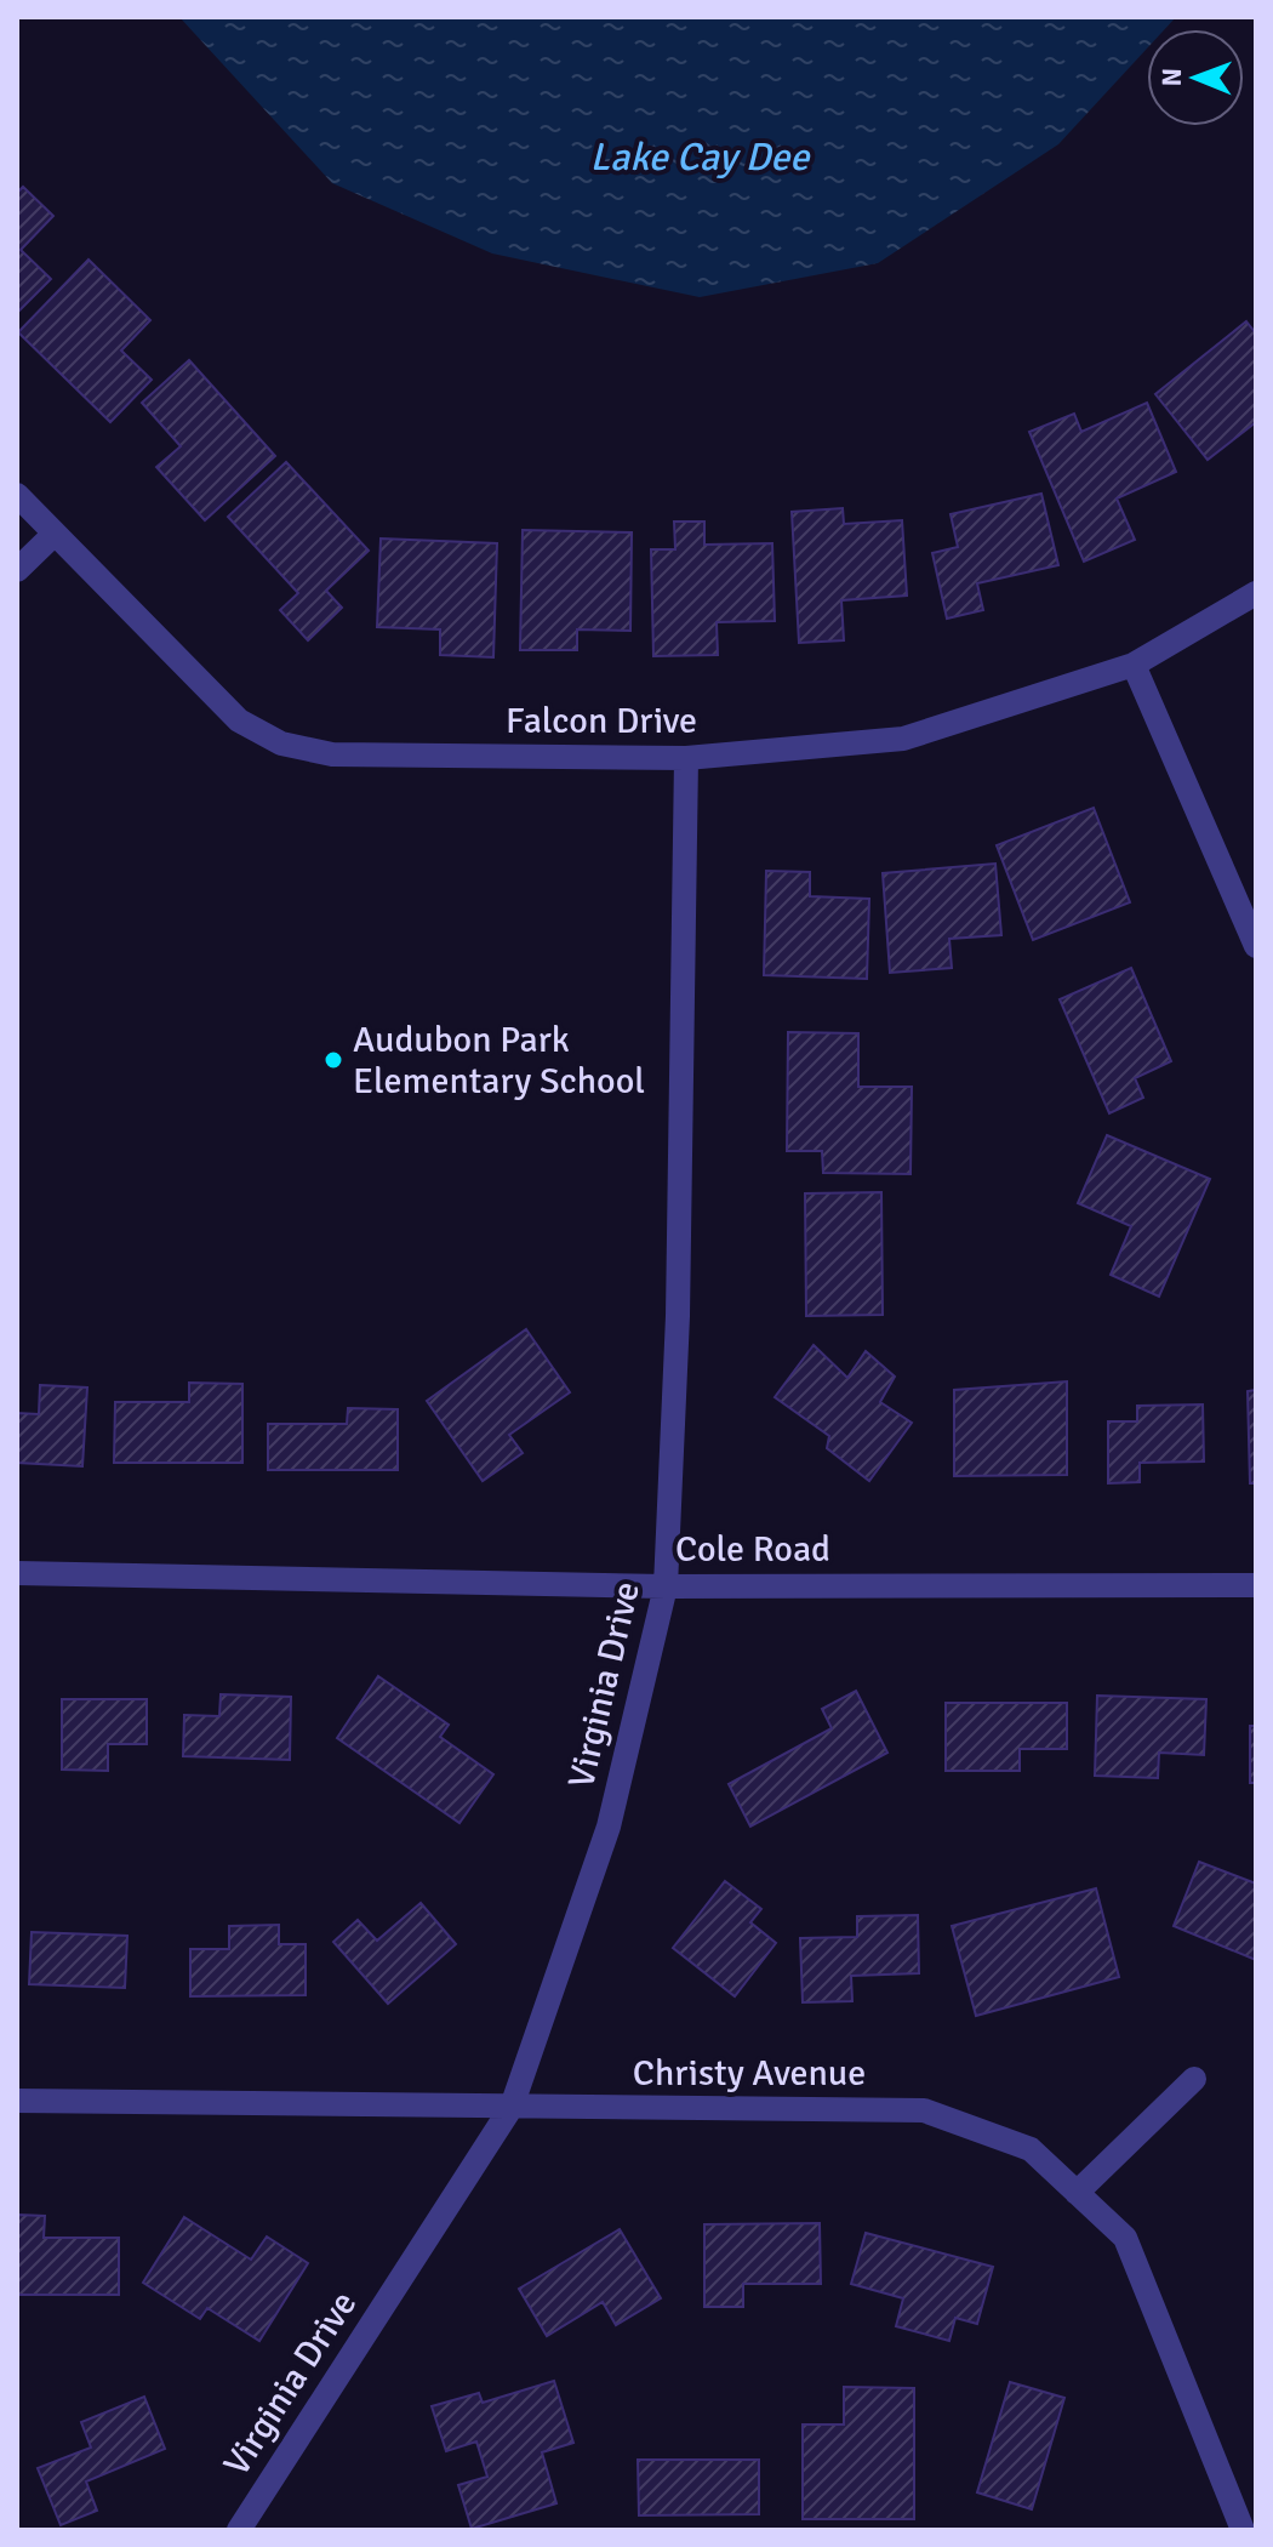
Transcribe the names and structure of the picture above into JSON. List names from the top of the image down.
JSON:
{
  "streets": {
    "street": [
      "Falcon Drive",
      "Cole Road",
      "Virginia Drive",
      "Christy Avenue"
    ]
  },
  "crossings": [
    ["Falcon Drive", "Virginia Drive"],
    ["Cole Road", "Virginia Drive"],
    ["Virginia Drive", "Christy Avenue"]
  ],
  "water": ["Lake Cay Dee"],
  "places": ["Audubon Park Elementary School"],
  "north": "left"
}
